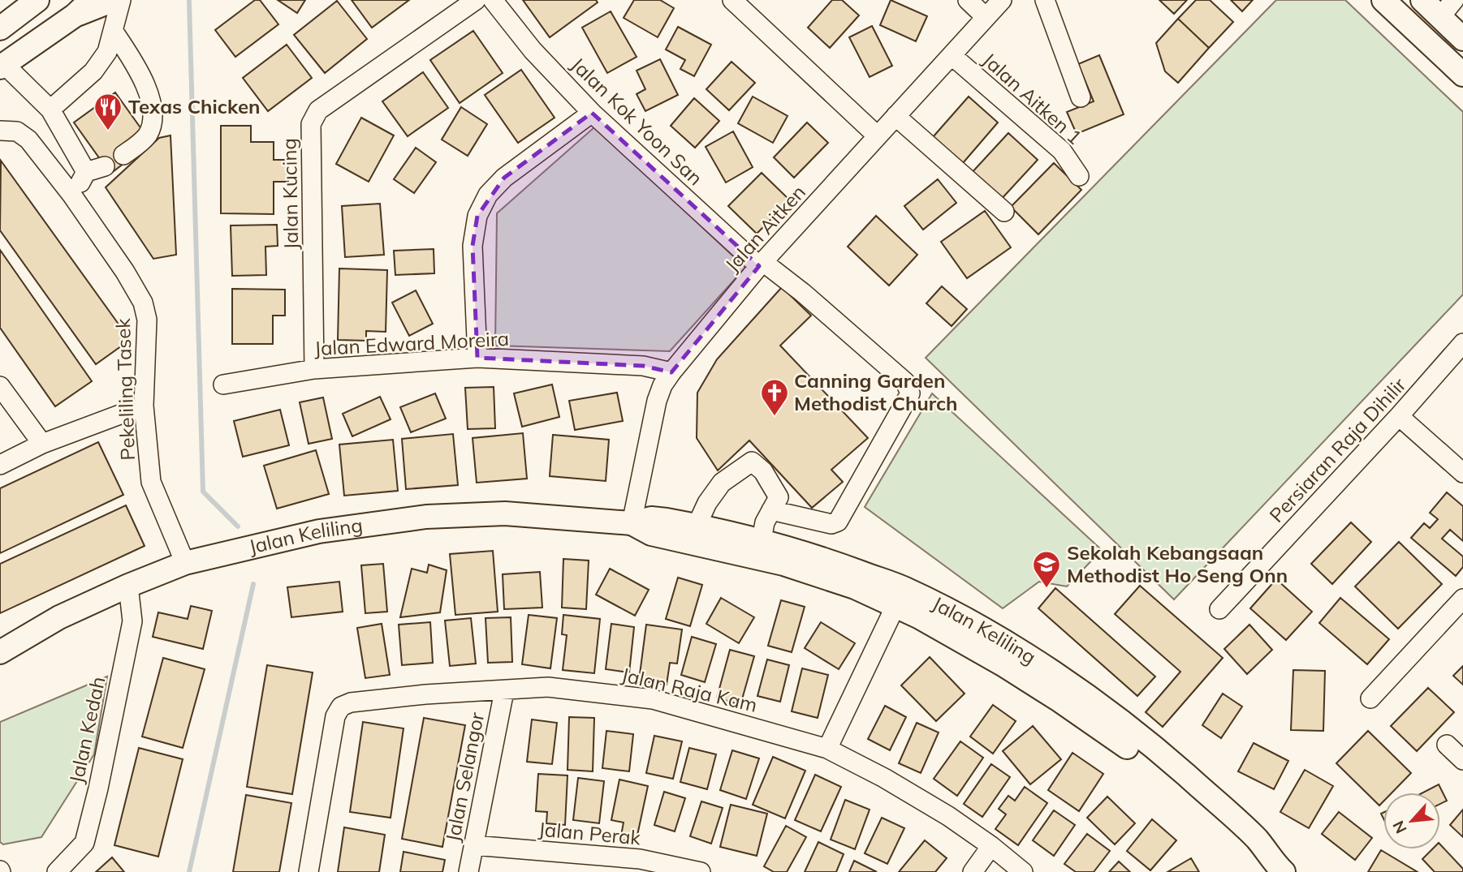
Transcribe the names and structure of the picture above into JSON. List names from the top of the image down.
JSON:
{
  "streets": {
    "main road": ["Jalan Keliling"],
    "street": [
      "Jalan Aitken 1",
      "Jalan Kok Yoon San",
      "Jalan Kucing",
      "Jalan Aitken",
      "Jalan Edward Moreira",
      "Pekeliling Tasek",
      "Persiaran Raja Dihilir",
      "Jalan Raja Kam",
      "Jalan Kedah",
      "Jalan Selangor",
      "Jalan Perak"
    ]
  },
  "crossings": [
    ["Jalan Aitken 1", "Jalan Aitken"],
    ["Jalan Kok Yoon San", "Jalan Aitken"],
    ["Jalan Kucing", "Jalan Edward Moreira"],
    ["Jalan Aitken", "Jalan Edward Moreira"],
    ["Jalan Aitken", "Jalan Keliling"],
    ["Pekeliling Tasek", "Jalan Keliling"],
    ["Jalan Keliling", "Jalan Kedah"],
    ["Jalan Raja Kam", "Jalan Selangor"],
    ["Jalan Selangor", "Jalan Perak"]
  ],
  "places": {
    "restaurant": ["Texas Chicken"],
    "church": ["Canning Garden Methodist Church"],
    "school or university": ["Sekolah Kebangsaan Methodist Ho Seng Onn"]
  },
  "north": "bottom left"
}
